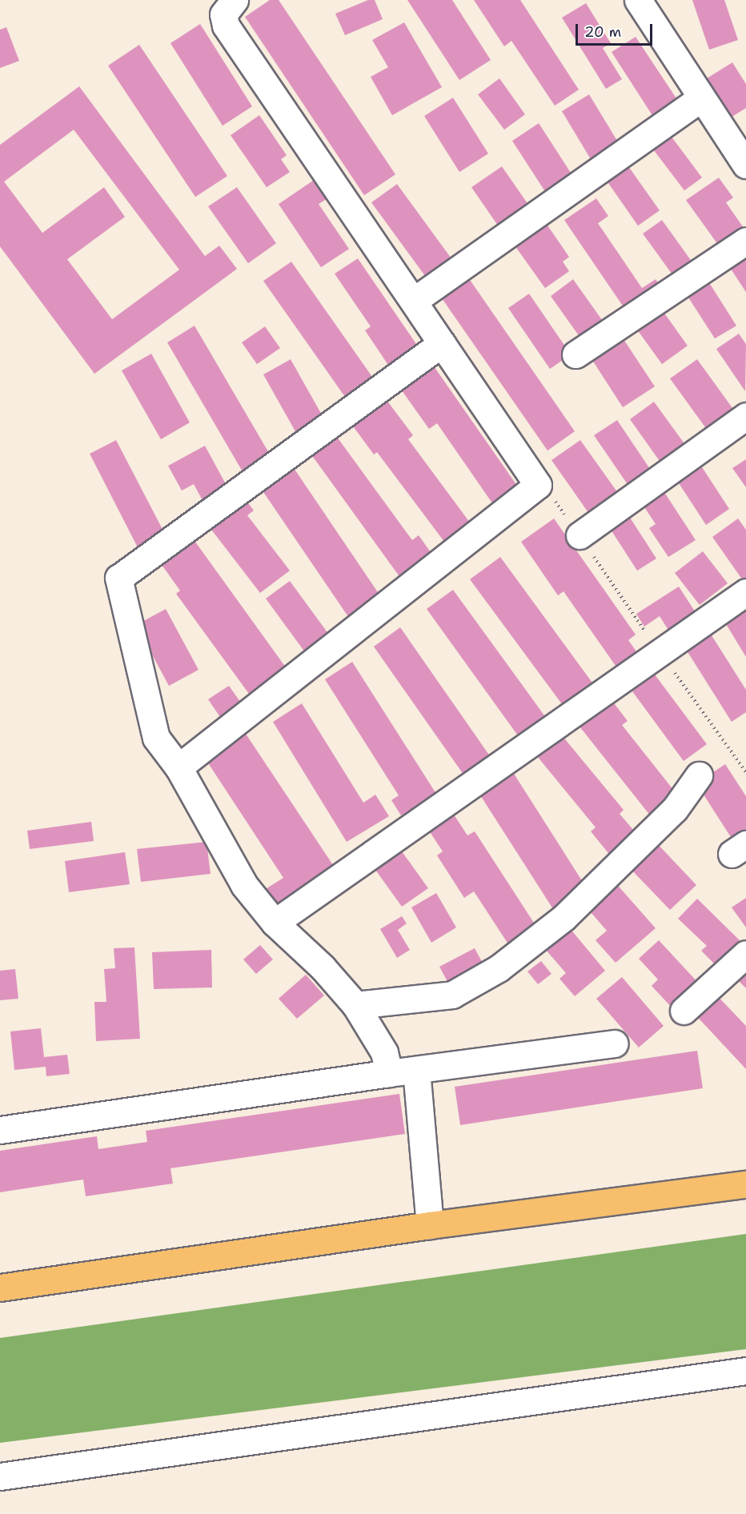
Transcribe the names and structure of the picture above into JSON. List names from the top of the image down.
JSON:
{
  "scale_bar": "20 m"
}
